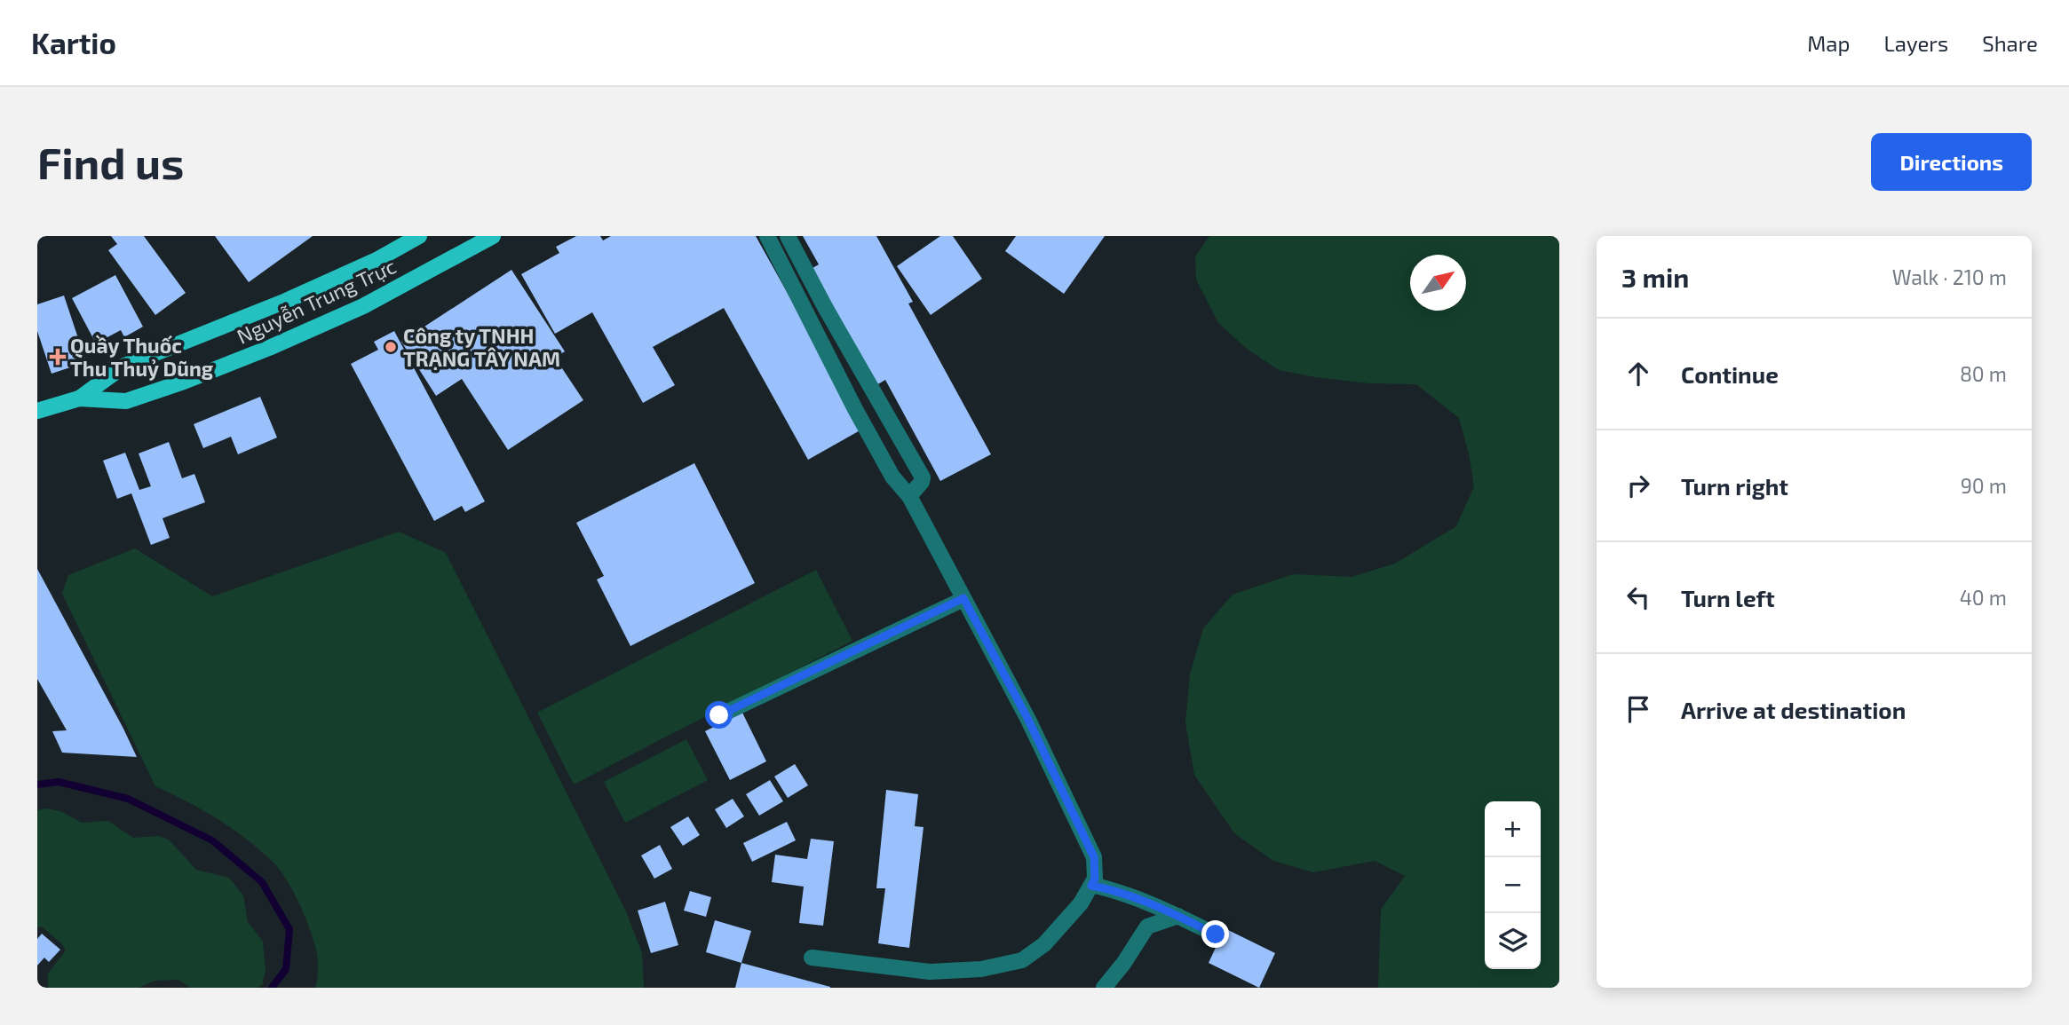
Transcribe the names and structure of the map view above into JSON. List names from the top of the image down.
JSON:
{
  "streets": {
    "main road": ["Nguyễn Trung Trực"]
  },
  "places": {
    "other": ["Công ty TNHH TRẠNG TÂY NAM"],
    "health": ["Quầy Thuốc Thu Thuỷ Dũng"]
  },
  "north": "top right",
  "page": {
    "header": "Kartio",
    "nav": ["Map", "Layers", "Share"],
    "buttons": "Directions",
    "title": "Find us",
    "heading": ["3 min", "Walk · 210 m"],
    "list": [
      ["Continue", "80 m"],
      ["Turn right", "90 m"],
      ["Turn left", "40 m"],
      "Arrive at destination"
    ],
    "map_buttons": ["+", "−"]
  }
}
